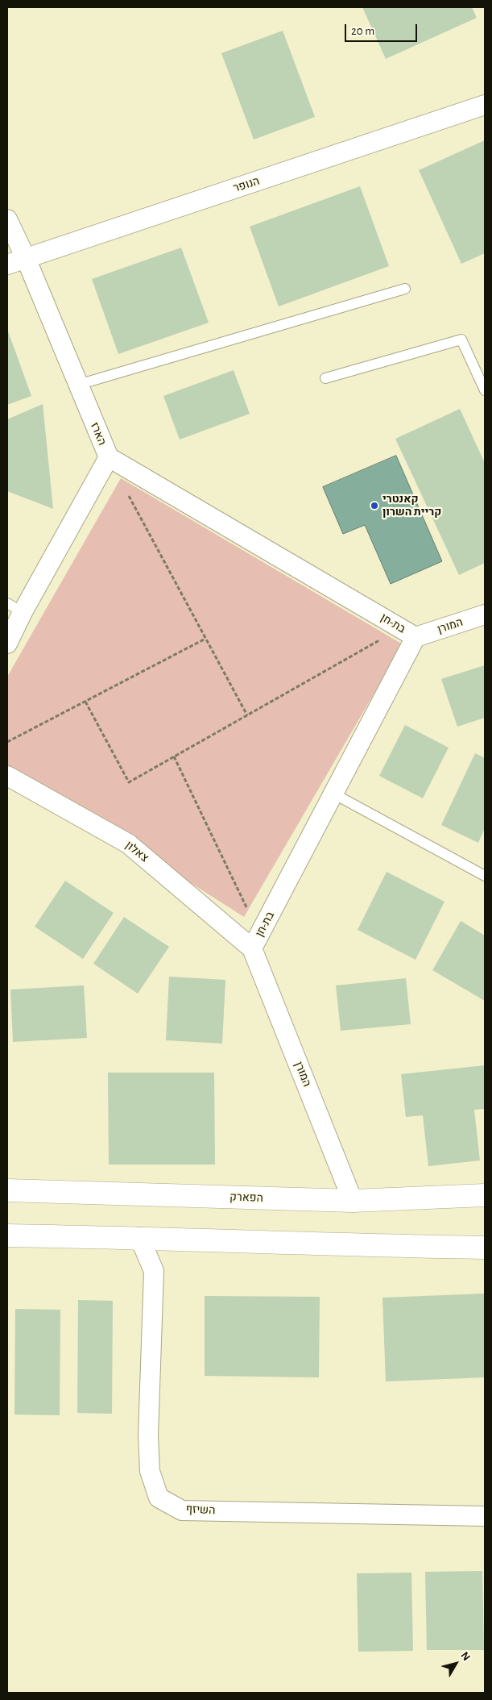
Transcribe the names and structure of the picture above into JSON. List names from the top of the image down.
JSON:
{
  "streets": {
    "street": [
      "הנופר",
      "הארז",
      "בת-חן",
      "המורן",
      "צאלון",
      "הפארק",
      "השיזף"
    ]
  },
  "crossings": [
    ["הנופר", "הארז"],
    ["הארז", "בת-חן"],
    ["בת-חן", "המורן"],
    ["בת-חן", "צאלון"],
    ["המורן", "צאלון"],
    ["המורן", "הפארק"]
  ],
  "places": ["קאנטרי קריית השרון"],
  "scale_bar": "20 m",
  "north": "top right"
}
